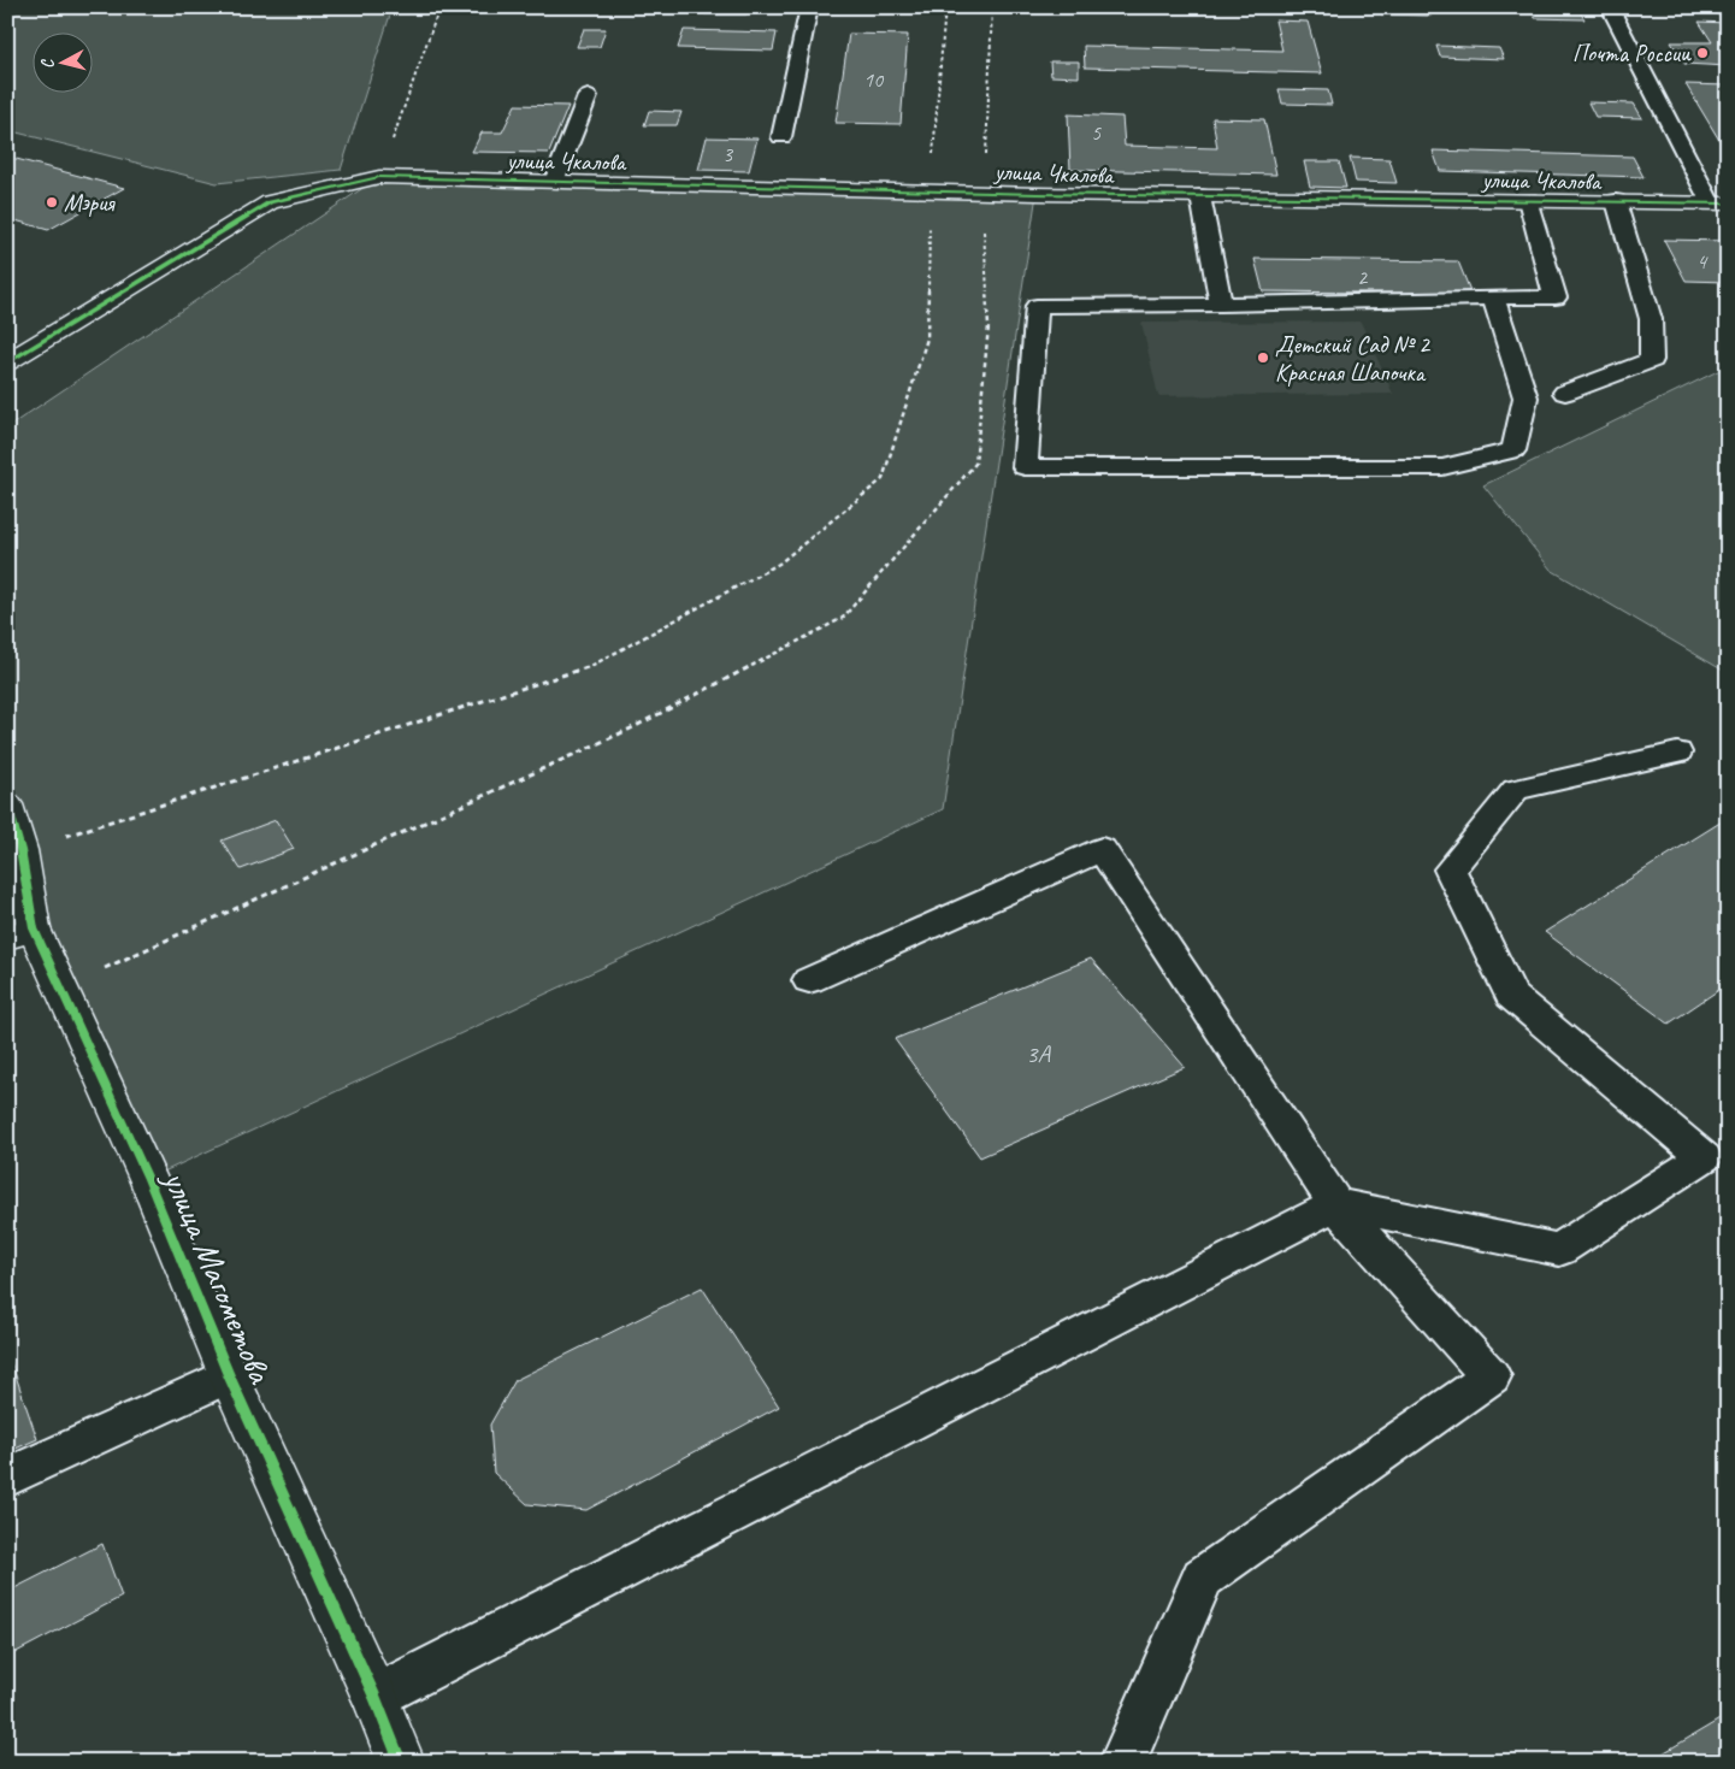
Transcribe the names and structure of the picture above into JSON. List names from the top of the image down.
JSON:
{
  "streets": {
    "street": ["улица Чкалова", "улица Магометова"]
  },
  "places": ["Почта России", "Мэрия", "Детский Сад № 2 Красная Шапочка"],
  "house_numbers": [
    "10",
    "5",
    "3",
    "4",
    "2",
    "3А"
  ],
  "north": "left"
}
